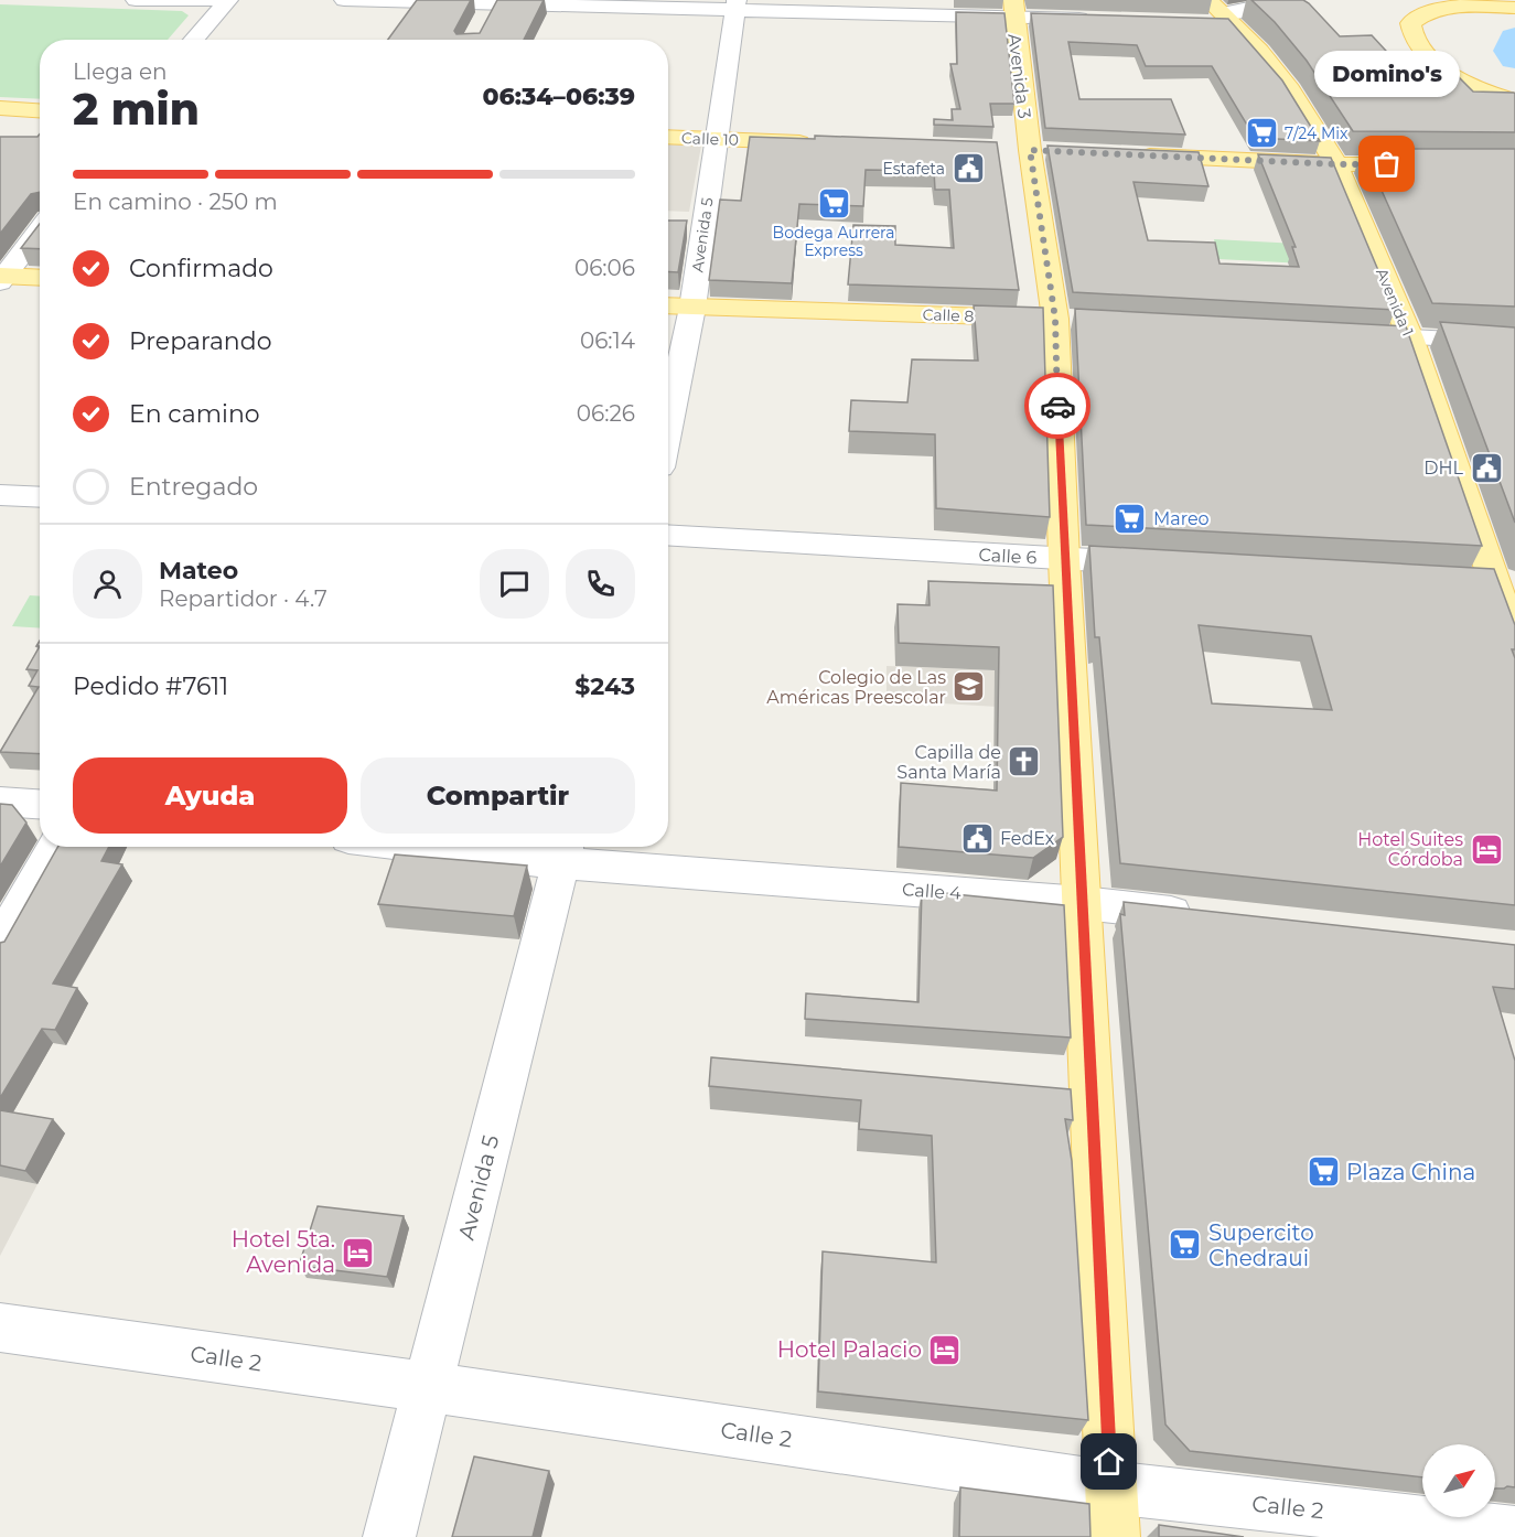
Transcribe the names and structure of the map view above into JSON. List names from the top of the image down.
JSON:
{
  "streets": {
    "main road": [
      "Avenida 3",
      "Calle 10",
      "Avenida 1",
      "Calle 8"
    ],
    "street": [
      "Avenida 5",
      "Calle 6",
      "Calle 4",
      "Calle 2"
    ]
  },
  "crossings": [
    ["Avenida 3", "Calle 8"],
    ["Avenida 3", "Calle 6"],
    ["Avenida 3", "Calle 4"],
    ["Avenida 3", "Calle 2"],
    ["Calle 10", "Avenida 5"],
    ["Avenida 5", "Calle 8"],
    ["Avenida 5", "Calle 4"],
    ["Avenida 5", "Calle 2"]
  ],
  "places": {
    "supermarket": [
      "7/24 Mix",
      "Bodega Aurrera Express",
      "Mareo",
      "Plaza China",
      "Supercito Chedraui"
    ],
    "other": ["Domino's"],
    "public building": ["Estafeta", "DHL", "FedEx"],
    "school or university": ["Colegio de Las Américas Preescolar"],
    "church": ["Capilla de Santa María"],
    "hotel": ["Hotel Suites Córdoba", "Hotel 5ta. Avenida", "Hotel Palacio"]
  },
  "north": "top right",
  "page": {
    "heading": ["2 min", "Llega en", "06:34–06:39"],
    "panel": [
      "Mateo",
      "Repartidor · 4.7",
      "Pedido #7611",
      "$243"
    ],
    "bubble": "Domino's",
    "bar": "En camino · 250 m",
    "list": [
      ["Confirmado", "06:06"],
      ["Preparando", "06:14"],
      ["En camino", "06:26"],
      "Entregado"
    ],
    "buttons": ["Ayuda", "Compartir"]
  }
}
